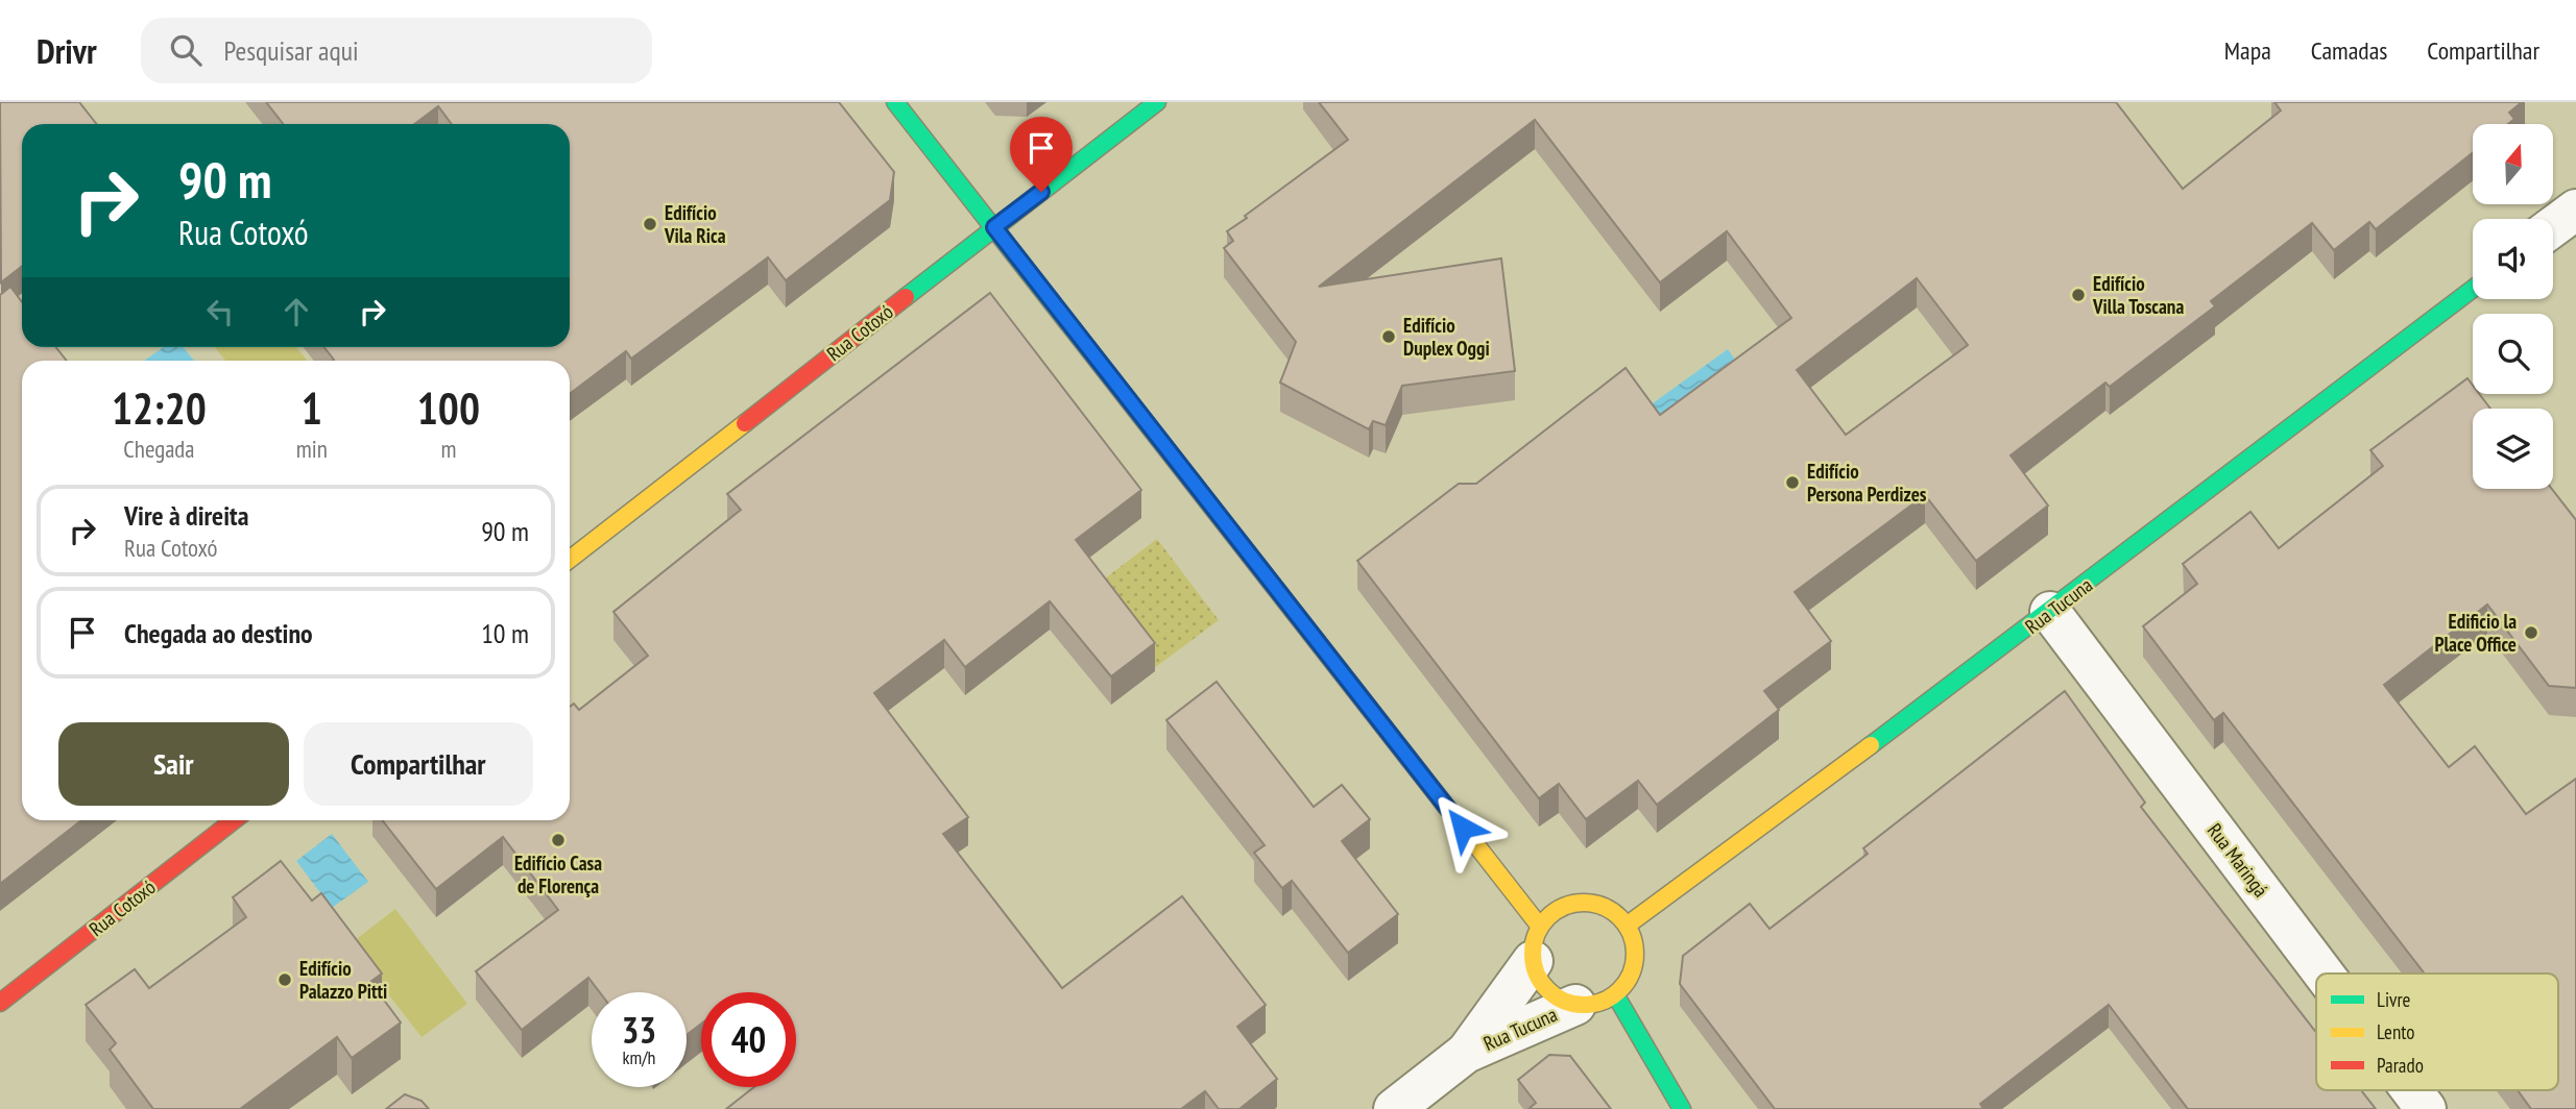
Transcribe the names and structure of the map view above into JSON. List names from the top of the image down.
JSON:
{
  "streets": {
    "street": ["Rua Cotoxó", "Rua Tucuna", "Rua Maringá"]
  },
  "crossings": [
    ["Rua Tucuna", "Rua Maringá"]
  ],
  "places": [
    "Edifício Vila Rica",
    "Edifício Villa Toscana",
    "Edifício Duplex Oggi",
    "Edifício Persona Perdizes",
    "Edificio la Place Office",
    "Edifício Casa de Florença",
    "Edifício Palazzo Pitti"
  ],
  "legend": ["Livre", "Lento", "Parado"],
  "north": "top",
  "page": {
    "header": "Drivr",
    "search": "Pesquisar aqui",
    "nav": ["Mapa", "Camadas", "Compartilhar"],
    "turn": ["90 m", "Rua Cotoxó"],
    "eta": [
      "12:20",
      "Chegada",
      "1",
      "min",
      "100",
      "m"
    ],
    "list": [
      {
        "name": "Vire à direita",
        "note": "Rua Cotoxó",
        "value": "90 m"
      },
      {
        "name": "Chegada ao destino",
        "value": "10 m"
      }
    ],
    "buttons": ["Sair", "Compartilhar"],
    "speed": "33 km/h",
    "limit": "40"
  }
}
